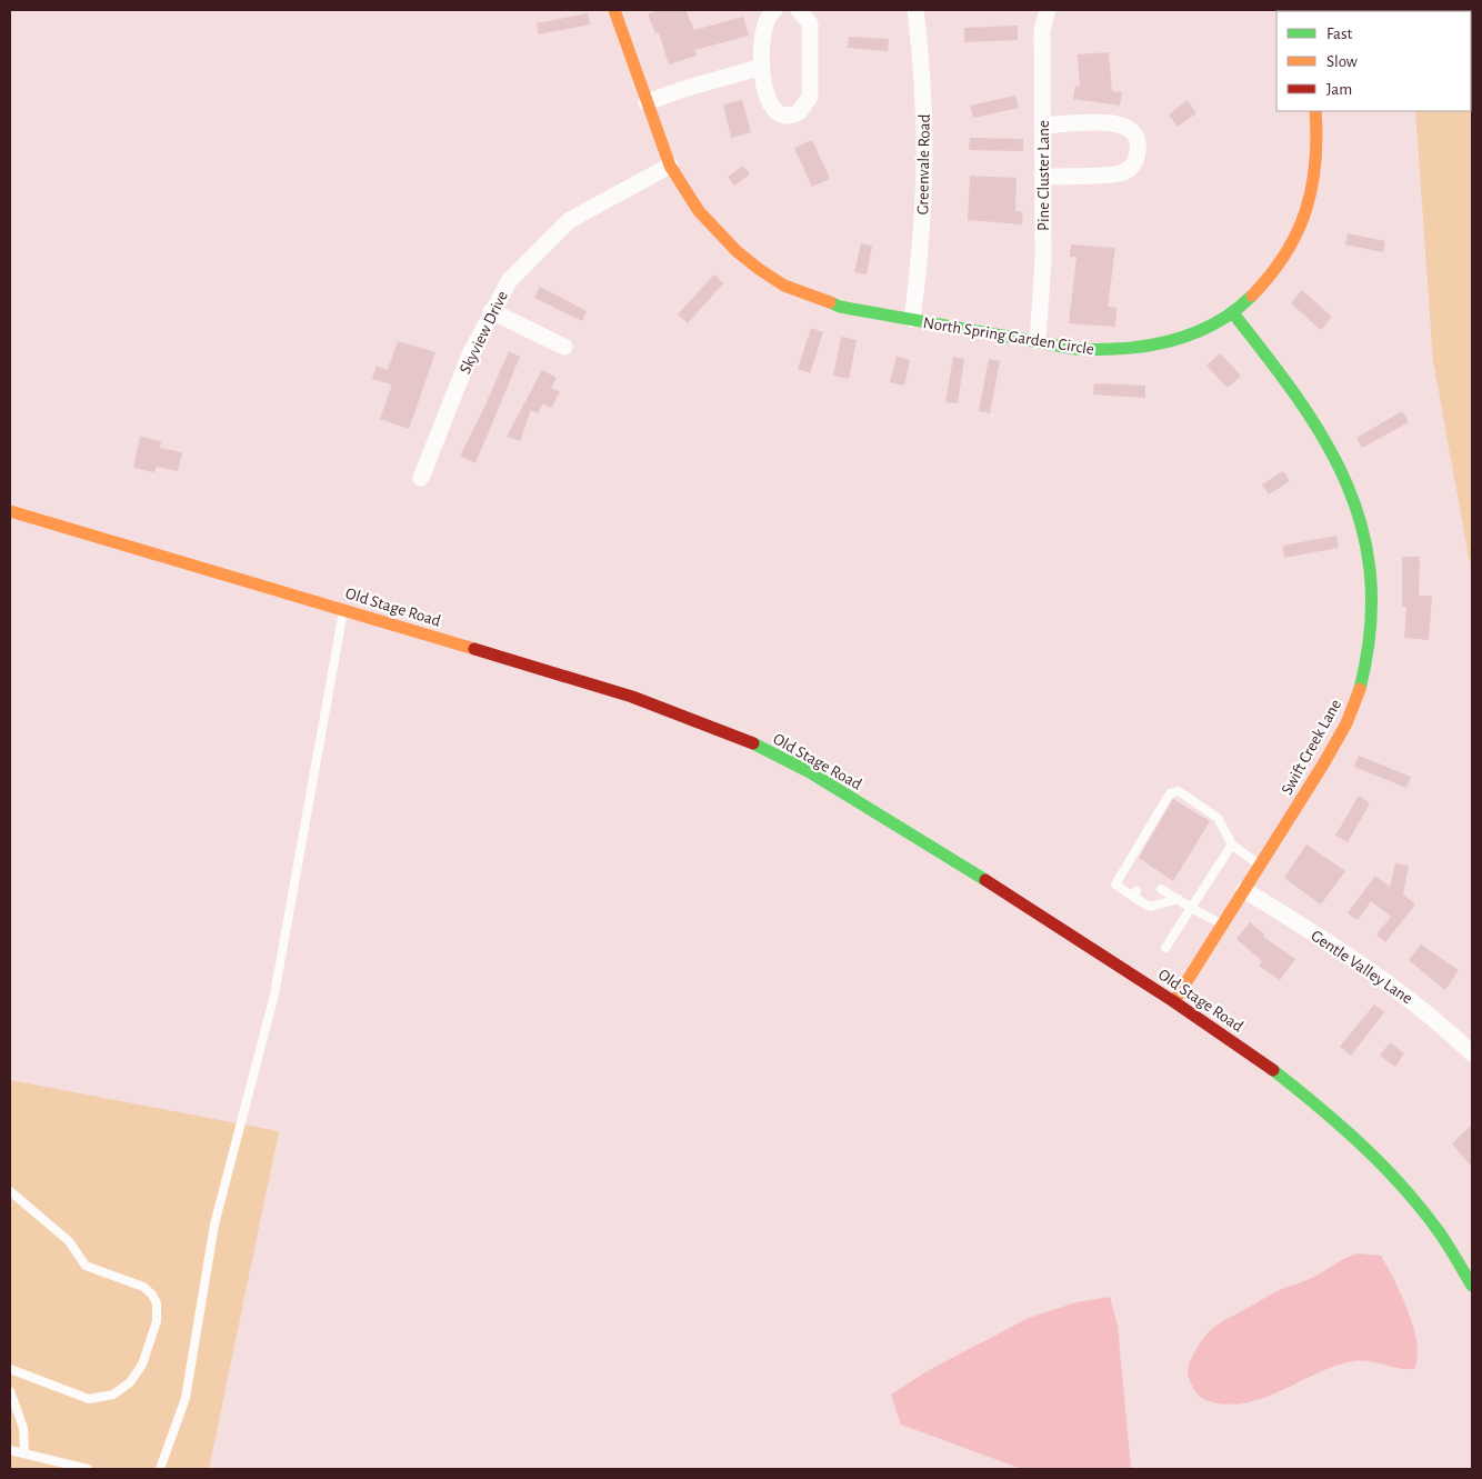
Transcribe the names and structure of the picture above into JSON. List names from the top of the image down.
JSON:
{
  "streets": {
    "street": [
      "Greenvale Road",
      "Pine Cluster Lane",
      "Skyview Drive",
      "North Spring Garden Circle",
      "Old Stage Road",
      "Swift Creek Lane",
      "Gentle Valley Lane"
    ]
  },
  "crossings": [
    ["Greenvale Road", "North Spring Garden Circle"],
    ["Pine Cluster Lane", "North Spring Garden Circle"],
    ["Skyview Drive", "North Spring Garden Circle"],
    ["North Spring Garden Circle", "Swift Creek Lane"],
    ["Old Stage Road", "Swift Creek Lane"],
    ["Swift Creek Lane", "Gentle Valley Lane"]
  ],
  "legend": ["Fast", "Slow", "Jam"]
}
